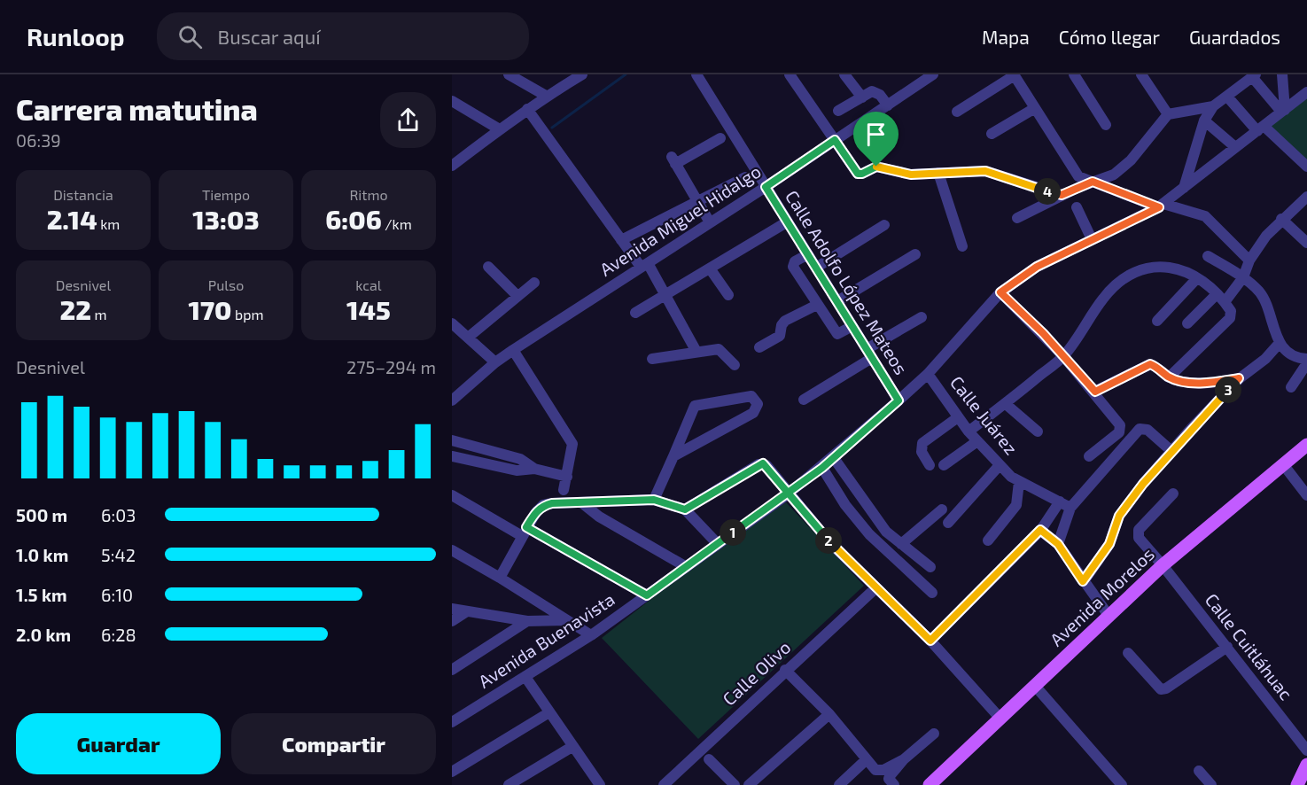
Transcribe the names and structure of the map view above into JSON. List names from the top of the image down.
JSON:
{
  "streets": {
    "main road": ["Avenida Morelos"],
    "street": [
      "Avenida Miguel Hidalgo",
      "Calle Adolfo López Mateos",
      "Calle Juárez",
      "Avenida Buenavista",
      "Calle Cuitláhuac",
      "Calle Olivo"
    ]
  },
  "crossings": [
    ["Avenida Miguel Hidalgo", "Calle Adolfo López Mateos"],
    ["Calle Adolfo López Mateos", "Avenida Buenavista"],
    ["Calle Juárez", "Avenida Buenavista"],
    ["Avenida Morelos", "Calle Cuitláhuac"]
  ],
  "page": {
    "header": "Runloop",
    "search": "Buscar aquí",
    "nav": ["Mapa", "Cómo llegar", "Guardados"],
    "heading": ["Carrera matutina", "06:39"],
    "stats": [
      ["Distancia", "2.14 km"],
      ["Tiempo", "13:03"],
      ["Ritmo", "6:06 /km"],
      ["Desnivel", "22 m"],
      ["Pulso", "170 bpm"],
      ["kcal", "145"]
    ],
    "pins": [
      "4",
      "3",
      "1",
      "2"
    ],
    "chart": ["Desnivel", "275–294 m"],
    "list": [
      {
        "name": "500 m",
        "note": "6:03"
      },
      {
        "name": "1.0 km",
        "note": "5:42"
      },
      {
        "name": "1.5 km",
        "note": "6:10"
      },
      {
        "name": "2.0 km",
        "note": "6:28"
      }
    ],
    "buttons": ["Guardar", "Compartir"]
  }
}
